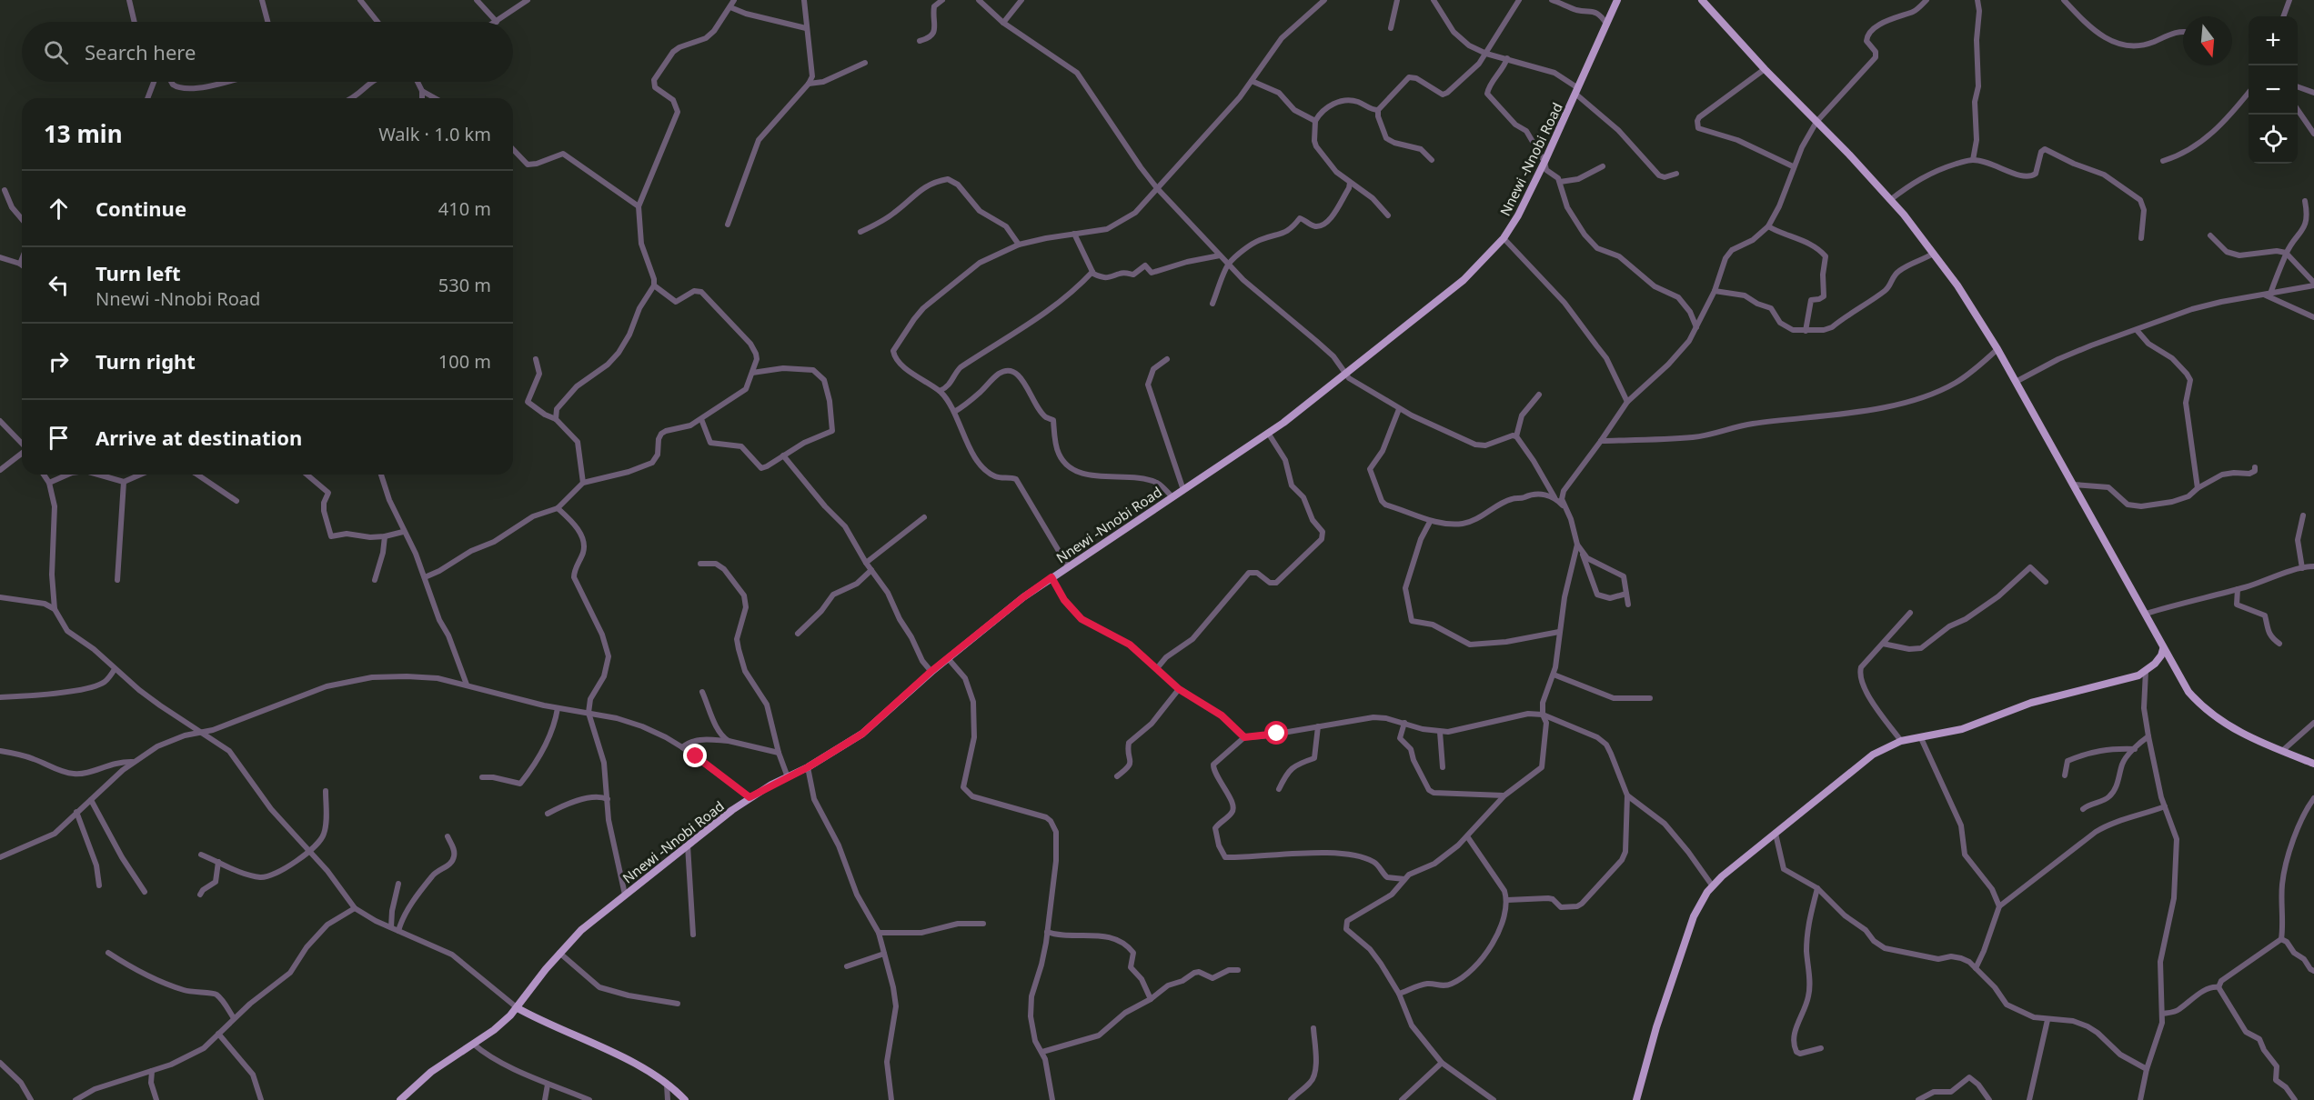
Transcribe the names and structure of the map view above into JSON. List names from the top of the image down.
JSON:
{
  "streets": {
    "main road": ["Nnewi -Nnobi Road"]
  },
  "north": "bottom",
  "page": {
    "map_buttons": ["+", "−"],
    "search": "Search here",
    "heading": ["13 min", "Walk · 1.0 km"],
    "list": [
      ["Continue", "410 m"],
      ["Turn left", "Nnewi -Nnobi Road", "530 m"],
      ["Turn right", "100 m"],
      "Arrive at destination"
    ]
  }
}
